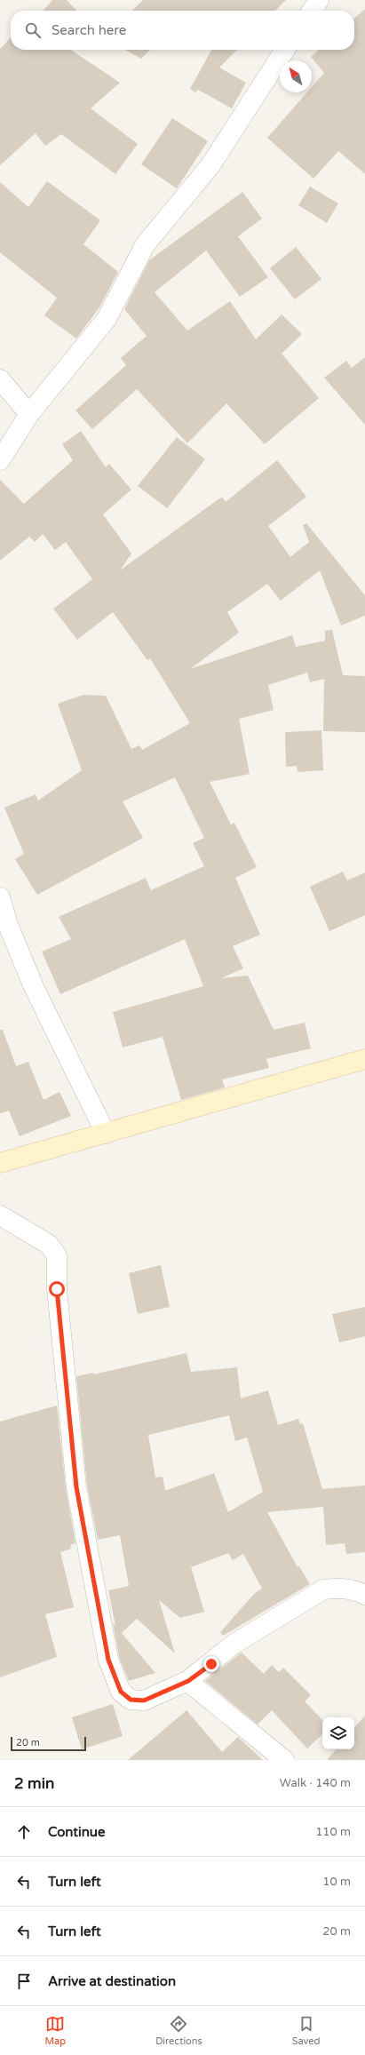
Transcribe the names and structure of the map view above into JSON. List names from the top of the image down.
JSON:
{
  "scale_bar": "20 m",
  "north": "top left",
  "page": {
    "search": "Search here",
    "scale": "20 m",
    "heading": ["2 min", "Walk · 140 m"],
    "list": [
      ["Continue", "110 m"],
      ["Turn left", "10 m"],
      ["Turn left", "20 m"],
      "Arrive at destination"
    ],
    "nav": ["Map", "Directions", "Saved"]
  }
}
